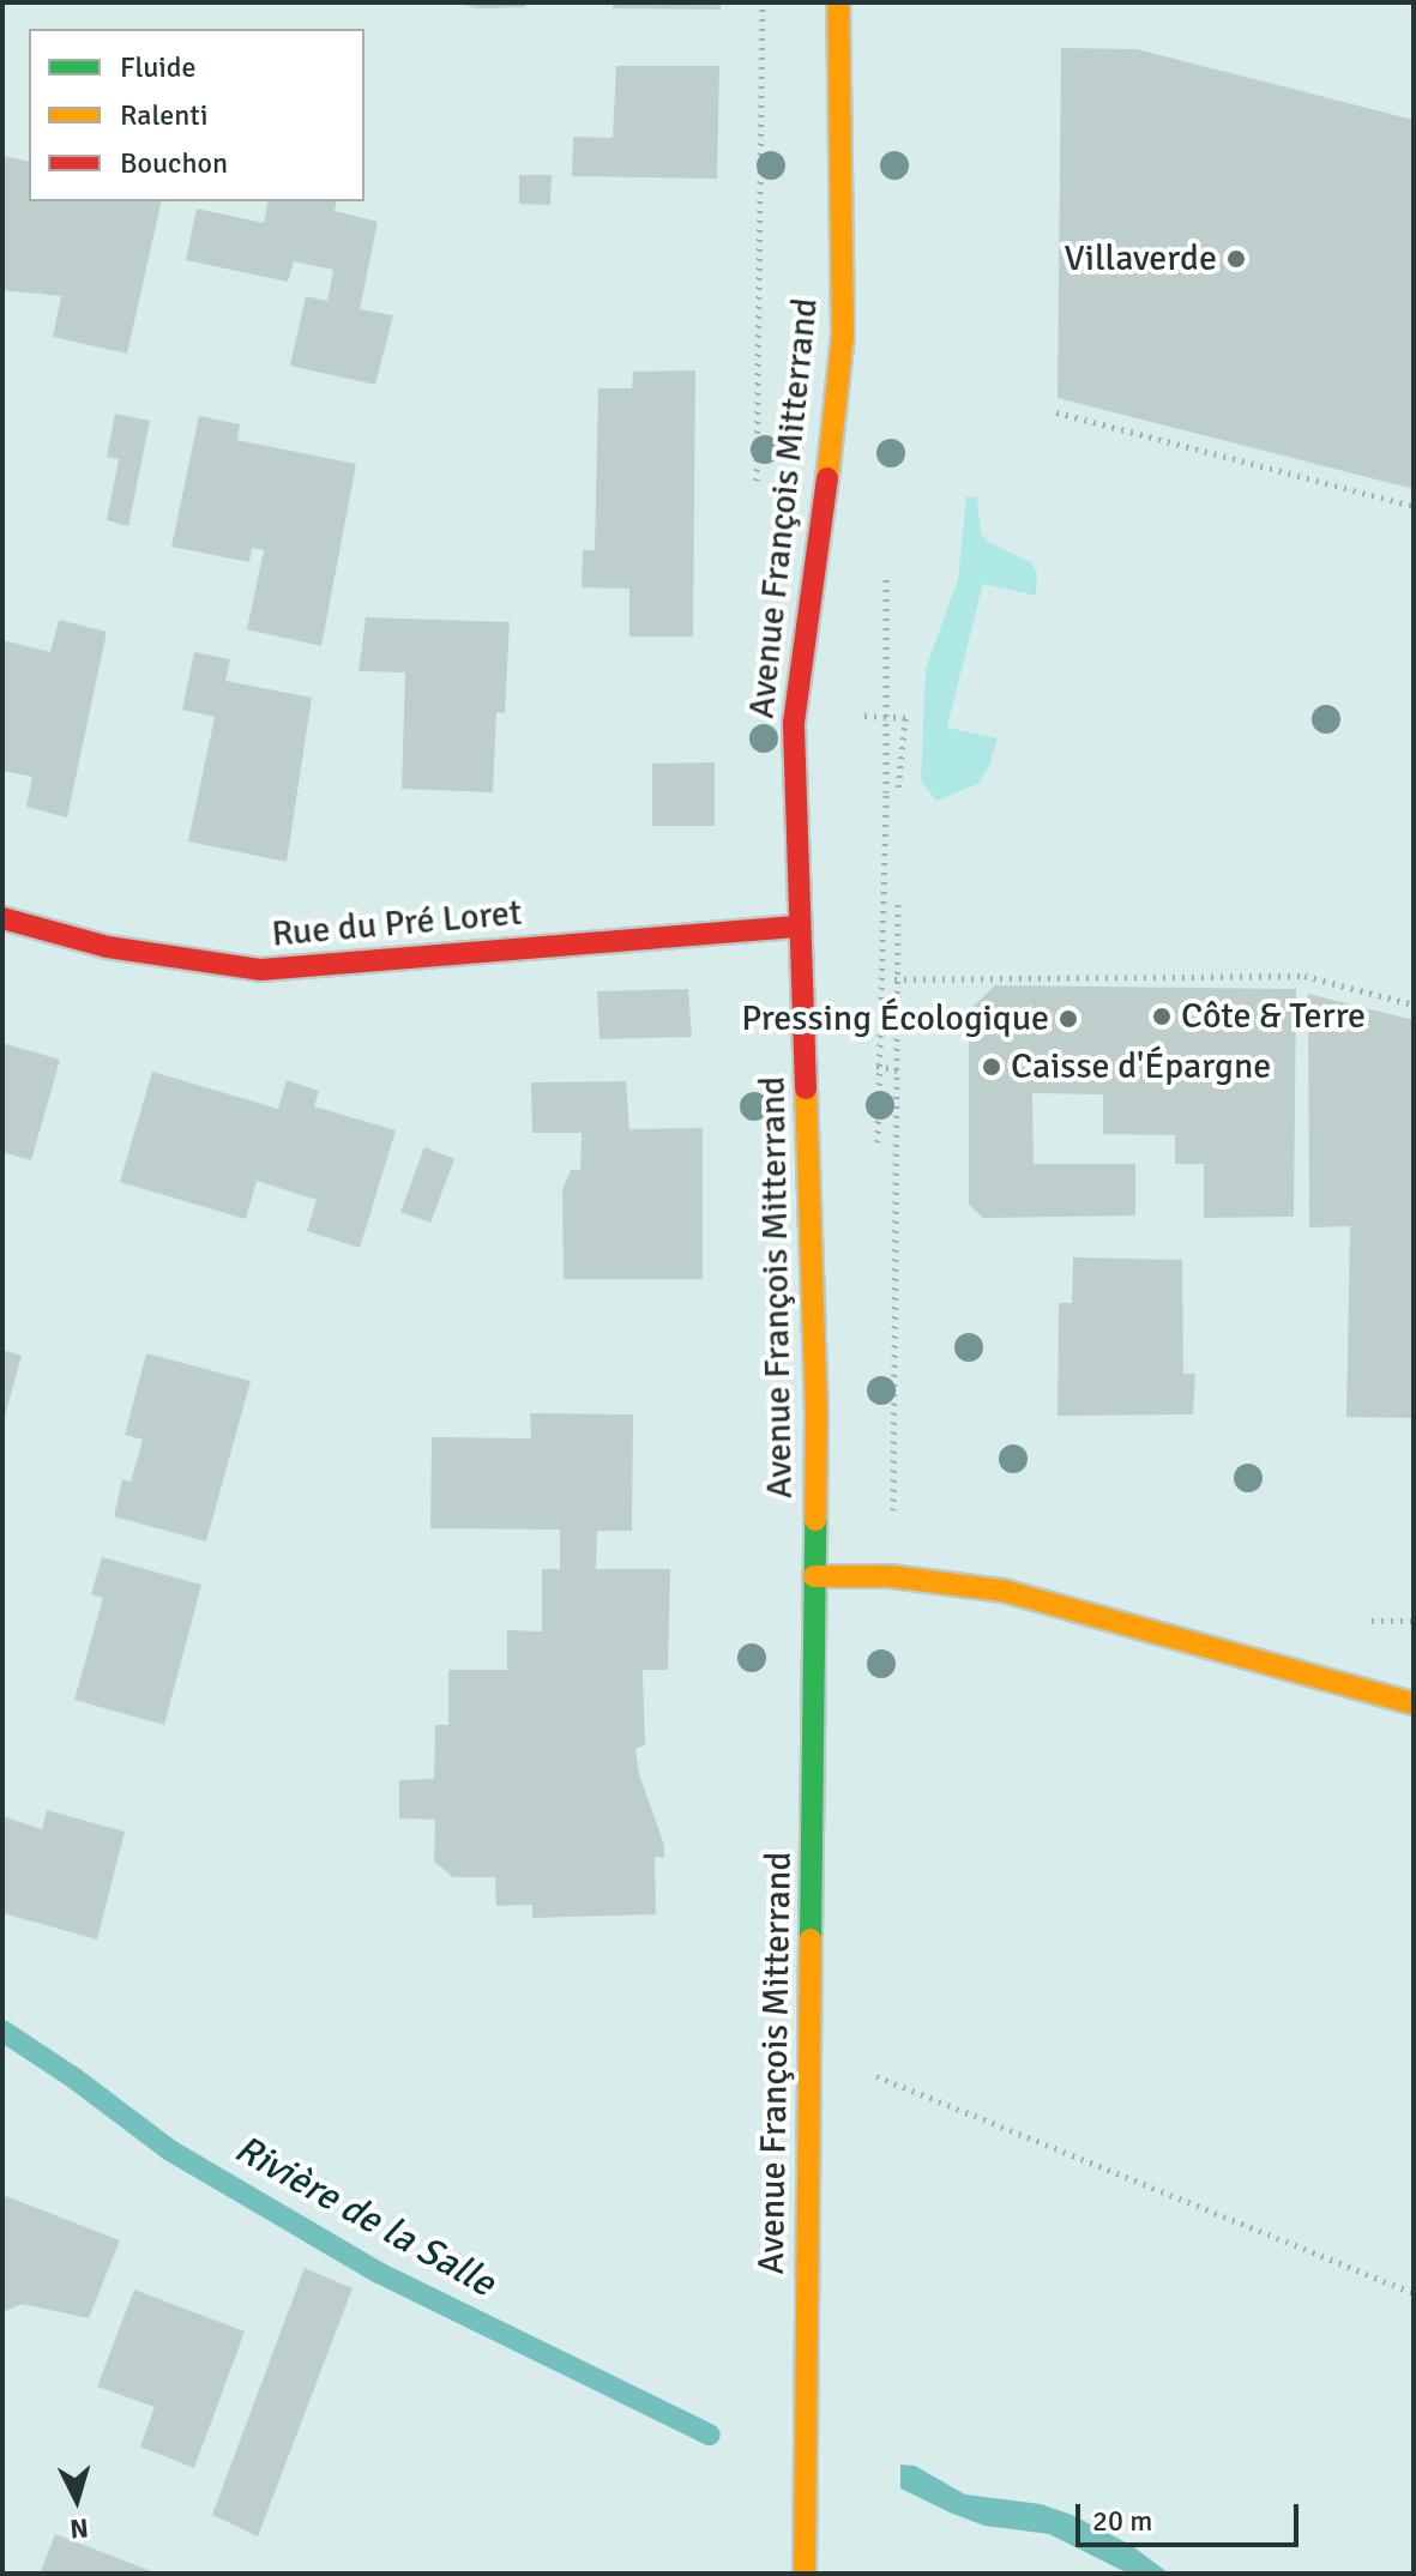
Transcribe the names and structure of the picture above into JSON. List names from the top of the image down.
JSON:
{
  "streets": {
    "main road": ["Avenue François Mitterrand", "Rue du Pré Loret"]
  },
  "crossings": [
    ["Avenue François Mitterrand", "Rue du Pré Loret"]
  ],
  "water": ["Rivière de la Salle"],
  "places": [
    "Villaverde",
    "Côte & Terre",
    "Pressing Écologique",
    "Caisse d'Épargne"
  ],
  "legend": ["Fluide", "Ralenti", "Bouchon"],
  "scale_bar": "20 m",
  "north": "bottom"
}
